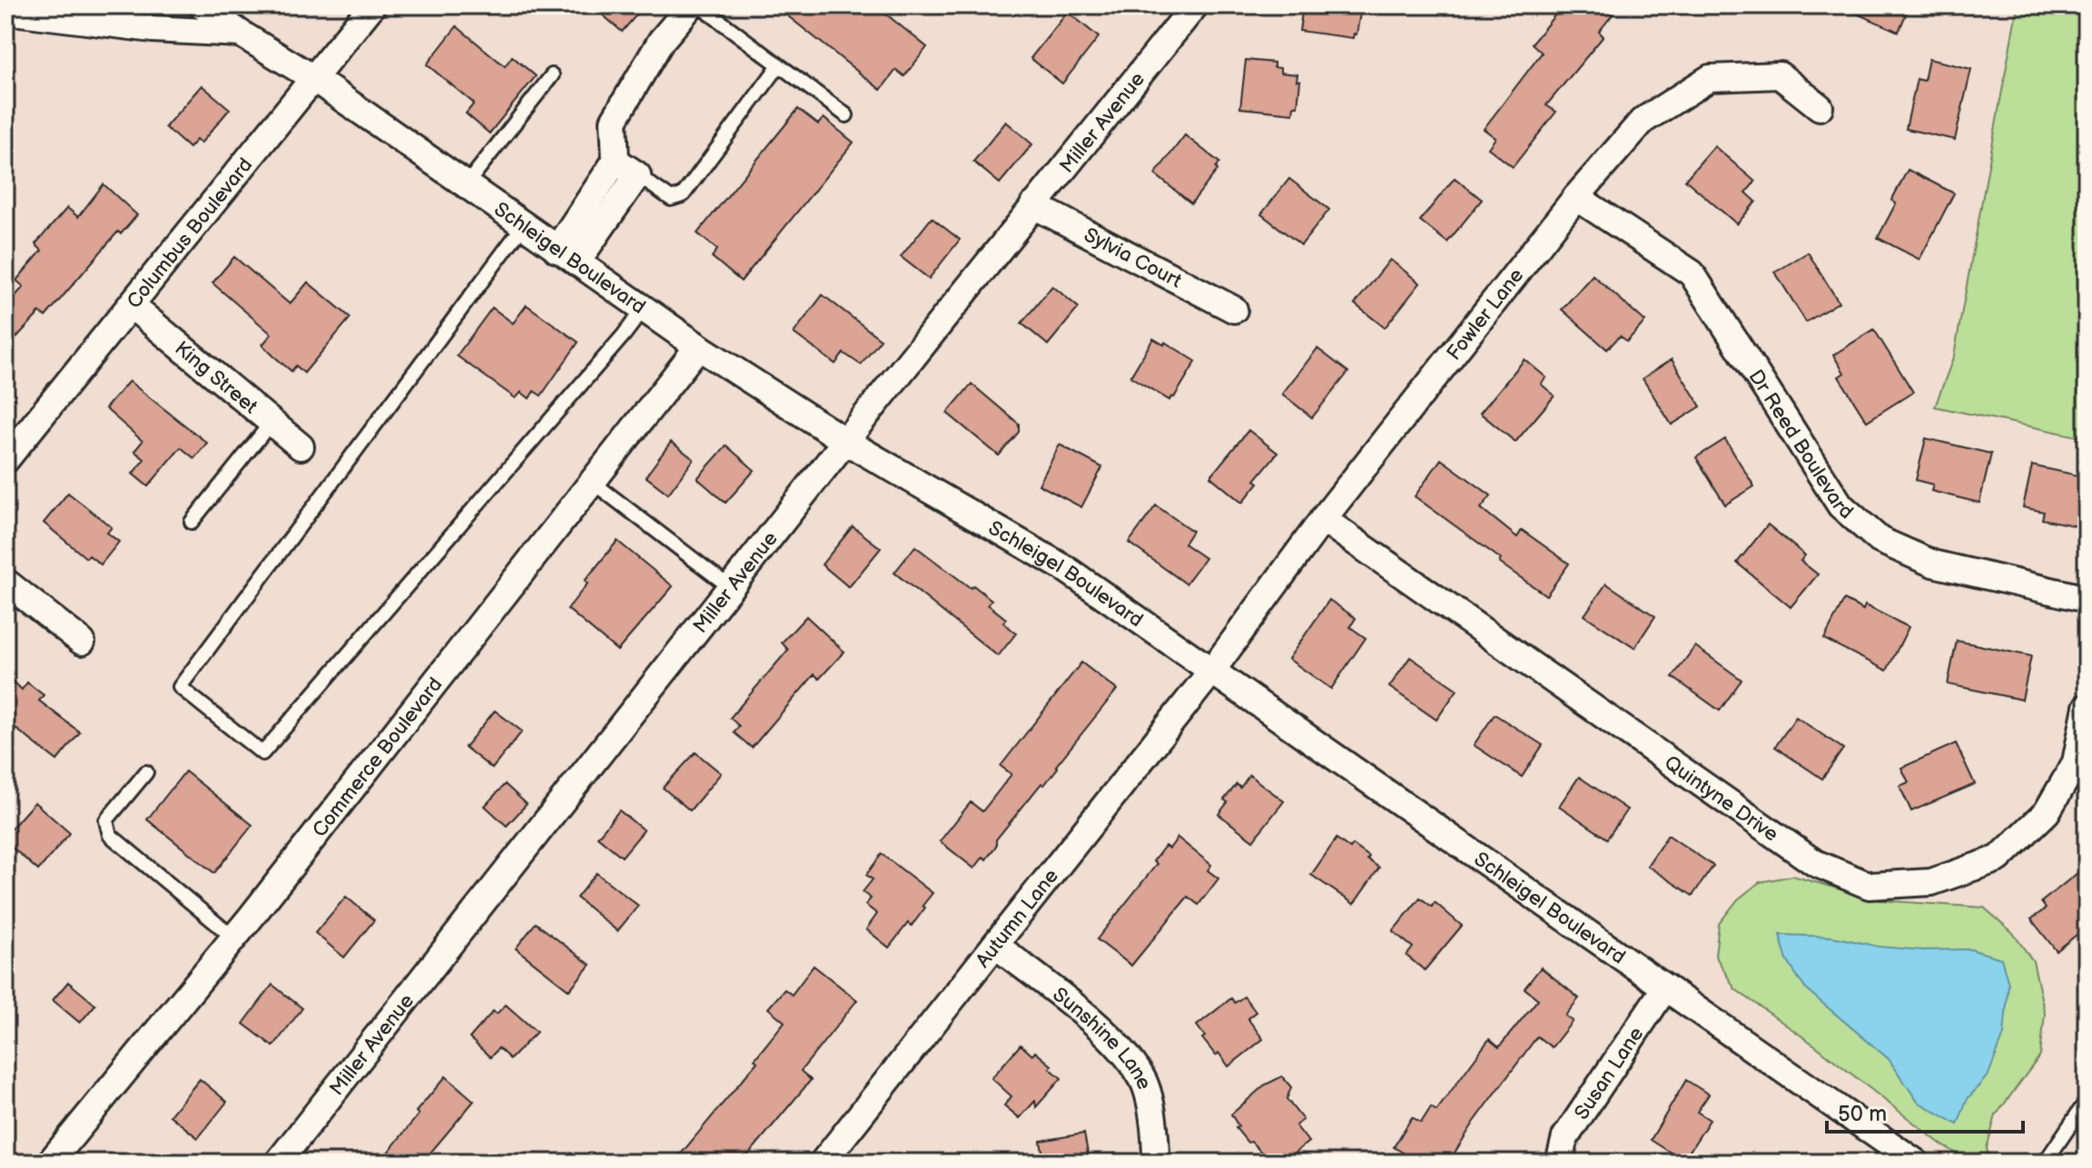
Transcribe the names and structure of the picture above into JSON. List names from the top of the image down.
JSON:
{
  "streets": {
    "street": [
      "Miller Avenue",
      "Columbus Boulevard",
      "Sylvia Court",
      "Schleigel Boulevard",
      "Fowler Lane",
      "King Street",
      "Dr Reed Boulevard",
      "Commerce Boulevard",
      "Quintyne Drive",
      "Autumn Lane",
      "Sunshine Lane",
      "Susan Lane"
    ]
  },
  "crossings": [
    ["Miller Avenue", "Sylvia Court"],
    ["Miller Avenue", "Schleigel Boulevard"],
    ["Columbus Boulevard", "Schleigel Boulevard"],
    ["Columbus Boulevard", "King Street"],
    ["Schleigel Boulevard", "Fowler Lane"],
    ["Schleigel Boulevard", "Commerce Boulevard"],
    ["Schleigel Boulevard", "Autumn Lane"],
    ["Schleigel Boulevard", "Susan Lane"],
    ["Fowler Lane", "Dr Reed Boulevard"],
    ["Fowler Lane", "Quintyne Drive"],
    ["Fowler Lane", "Autumn Lane"],
    ["Autumn Lane", "Sunshine Lane"]
  ],
  "scale_bar": "50 m"
}
